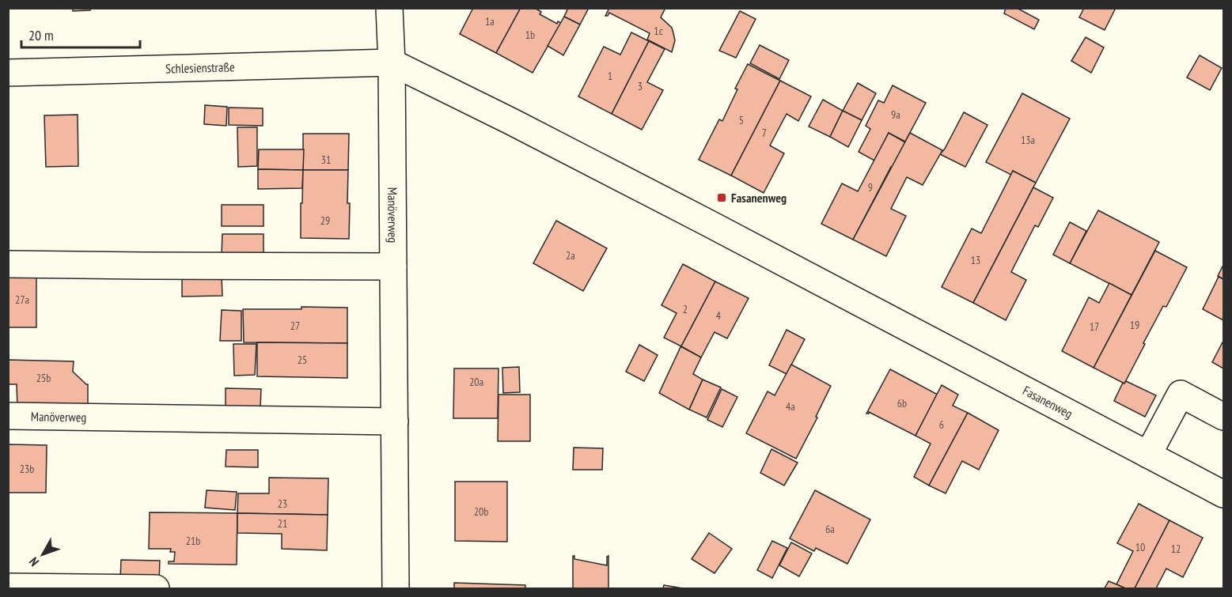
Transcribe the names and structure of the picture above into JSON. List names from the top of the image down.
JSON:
{
  "streets": {
    "street": ["Schlesienstraße", "Manöverweg", "Fasanenweg"]
  },
  "crossings": [
    ["Schlesienstraße", "Manöverweg"],
    ["Schlesienstraße", "Fasanenweg"],
    ["Manöverweg", "Fasanenweg"]
  ],
  "places": {
    "transit": ["Fasanenweg"]
  },
  "house_numbers": [
    "1a",
    "1c",
    "1b",
    "1",
    "3",
    "9a",
    "5",
    "7",
    "13a",
    "31",
    "9",
    "29",
    "2a",
    "13",
    "27a",
    "2",
    "4",
    "19",
    "27",
    "17",
    "25",
    "25b",
    "20a",
    "6b",
    "4a",
    "6",
    "23b",
    "23",
    "20b",
    "21",
    "6a",
    "21b",
    "10",
    "12"
  ],
  "scale_bar": "20 m",
  "north": "bottom left"
}
